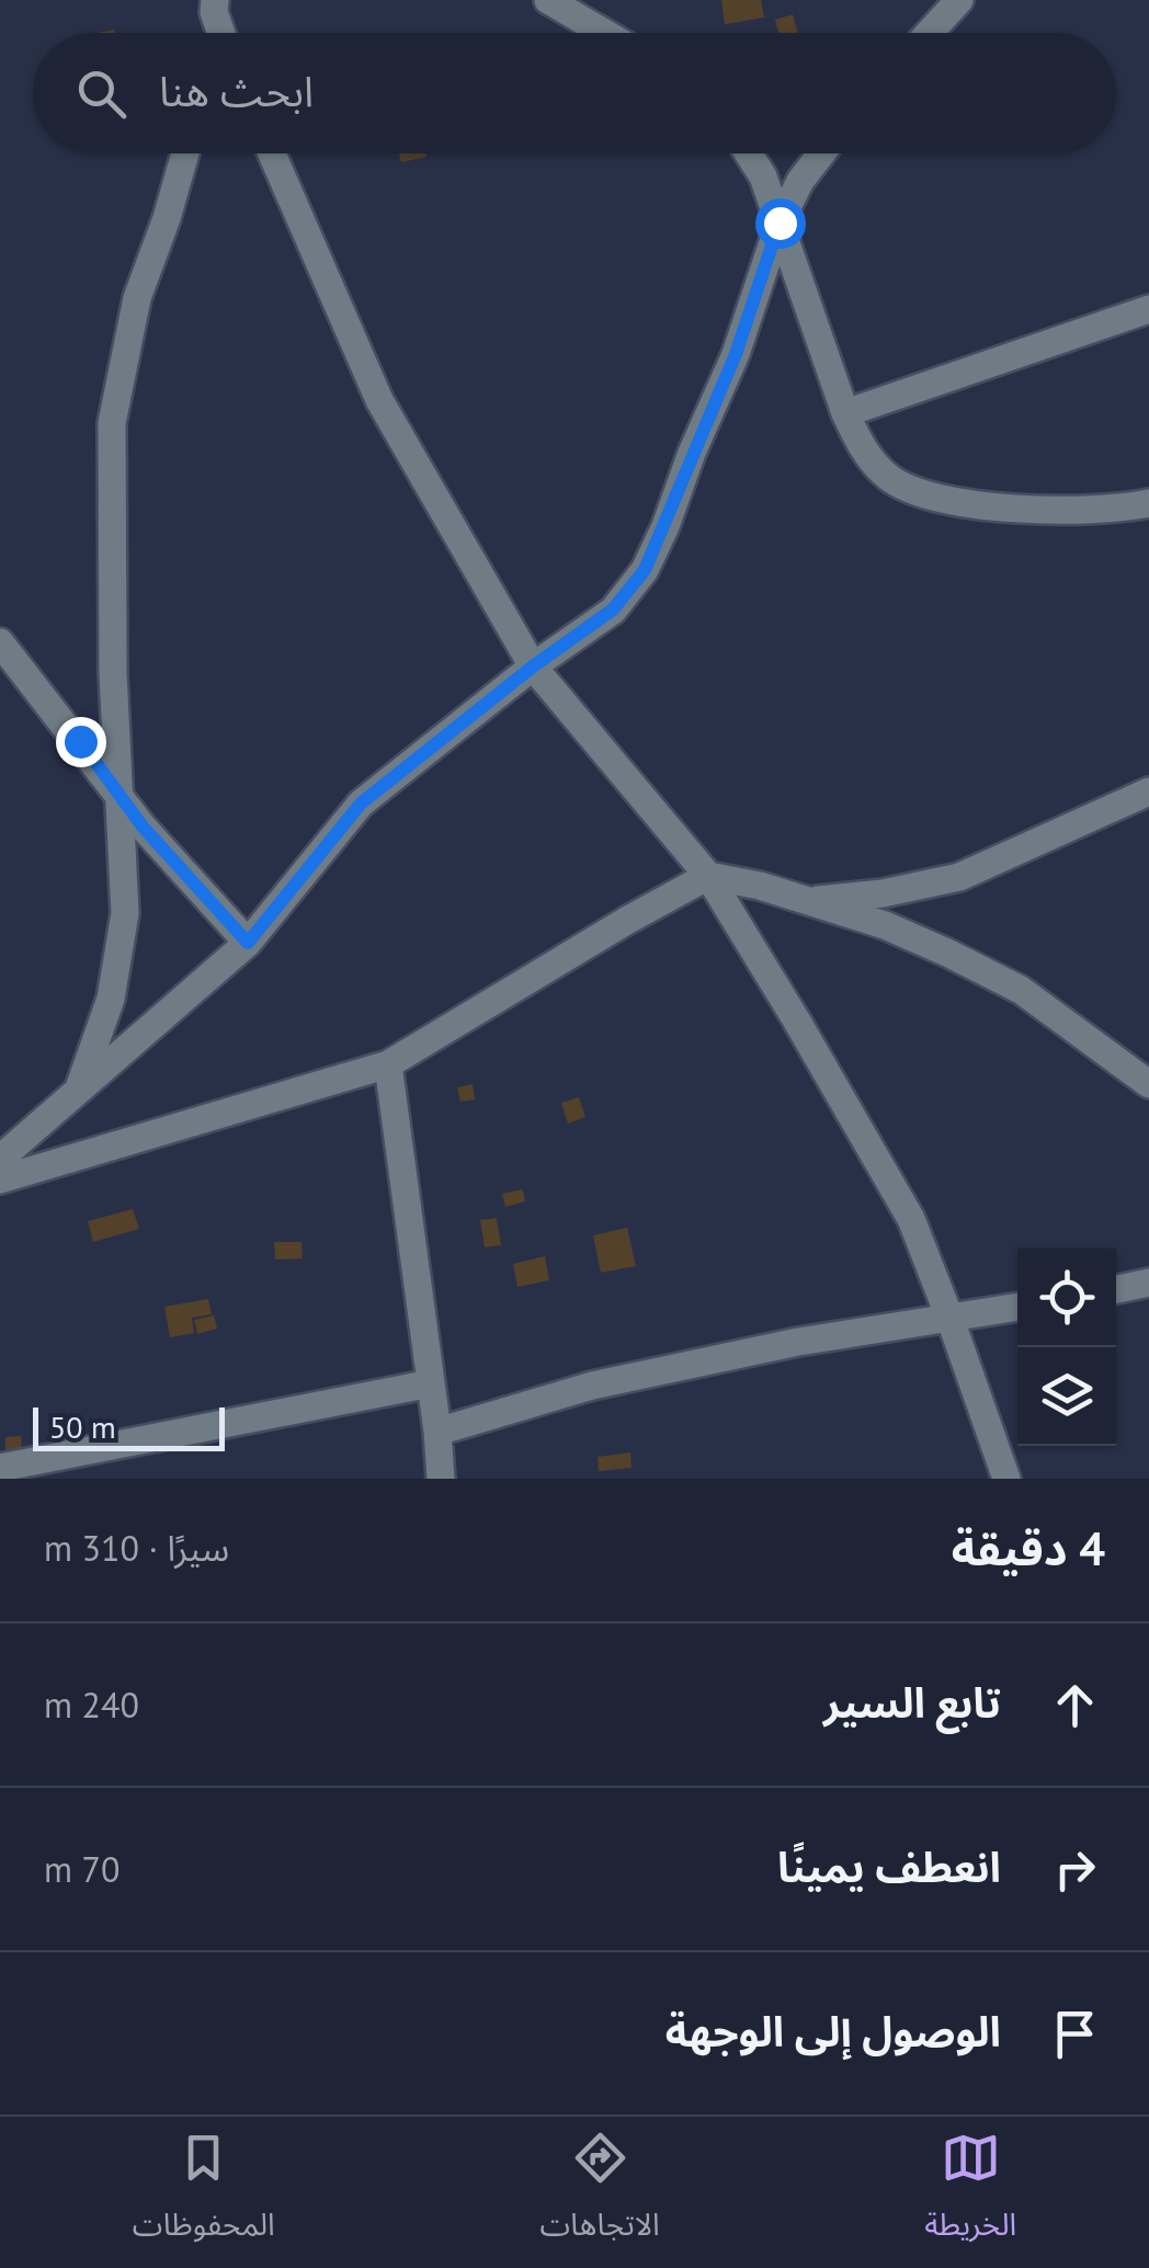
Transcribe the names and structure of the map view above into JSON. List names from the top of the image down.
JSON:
{
  "scale_bar": "50 m",
  "page": {
    "search": "ابحث هنا",
    "scale": "50 m",
    "heading": ["4 دقيقة", "سيرًا · 310 m"],
    "list": [
      ["تابع السير", "240 m"],
      ["انعطف يمينًا", "70 m"],
      "الوصول إلى الوجهة"
    ],
    "nav": ["الخريطة", "الاتجاهات", "المحفوظات"]
  }
}
